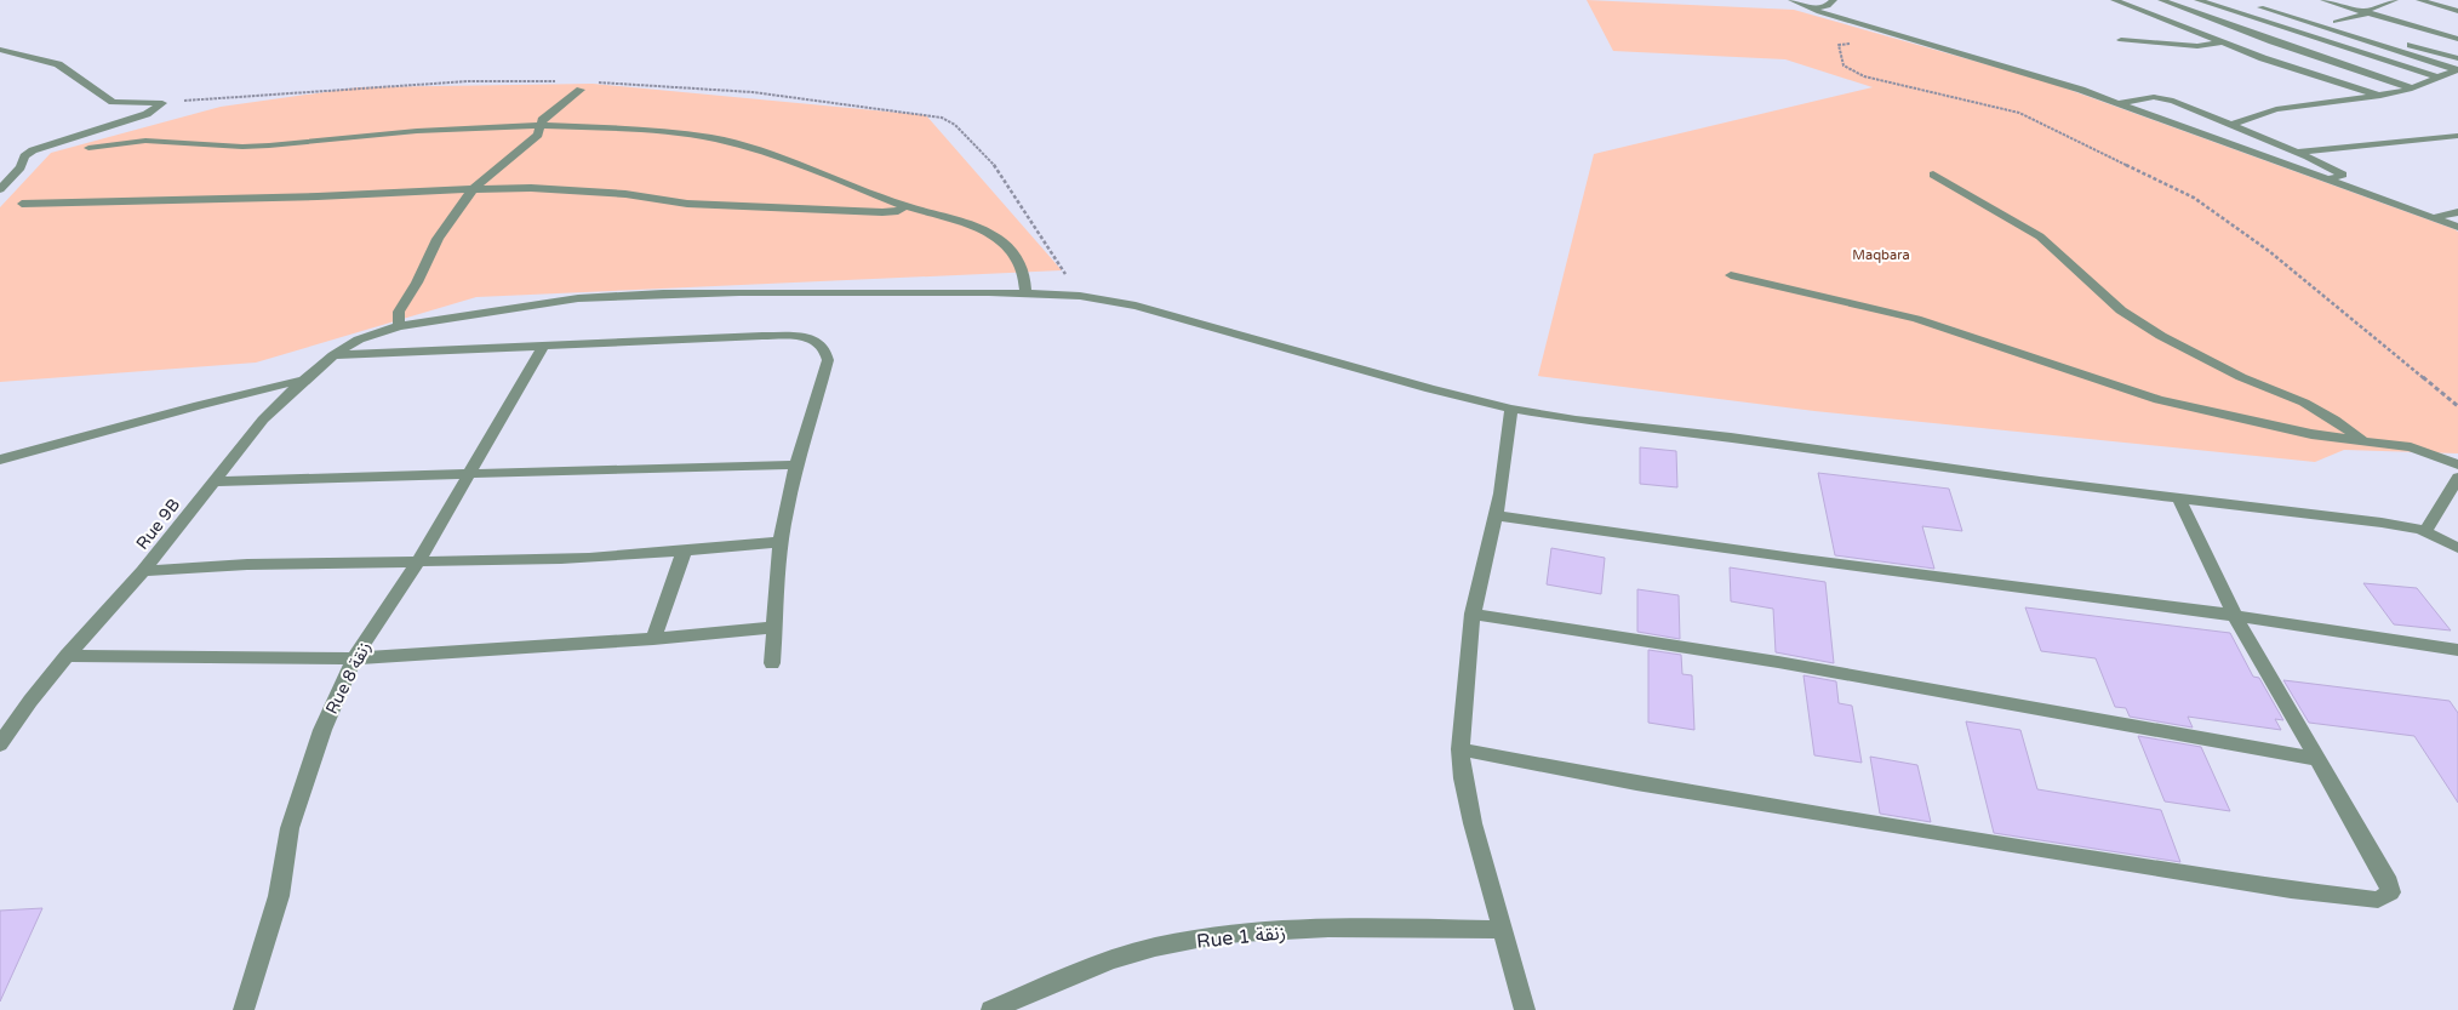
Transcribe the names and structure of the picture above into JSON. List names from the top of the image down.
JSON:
{
  "streets": {
    "street": ["Rue 9B", "Rue 8 زنقة", "Rue 1 زنقة"]
  },
  "parks": ["Maqbara"]
}
